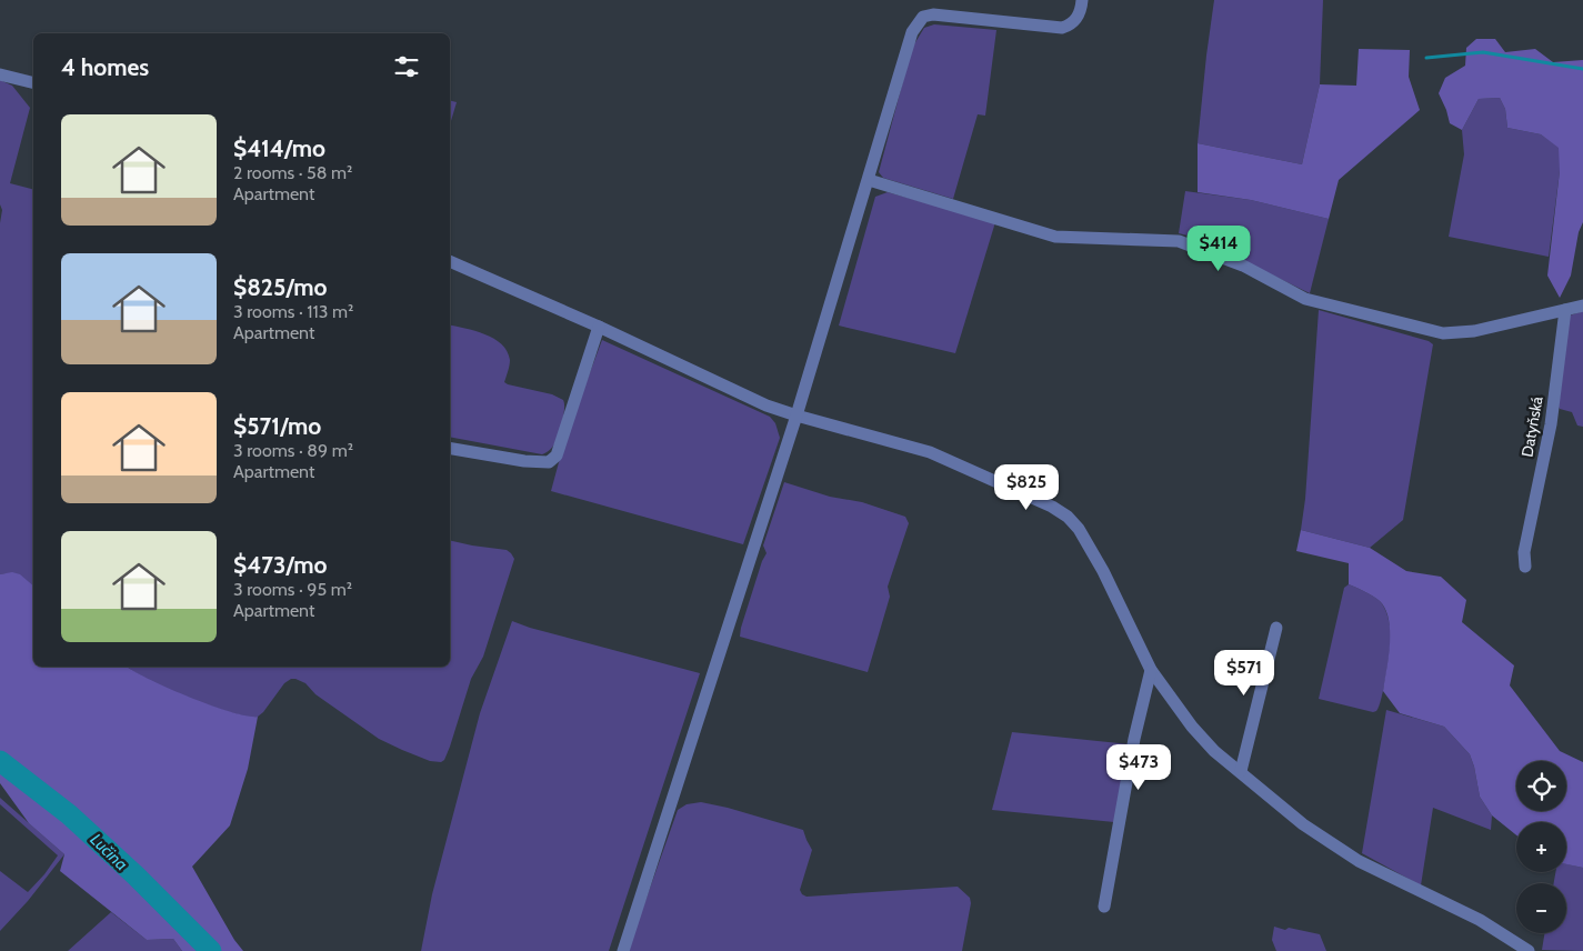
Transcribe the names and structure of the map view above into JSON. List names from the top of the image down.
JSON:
{
  "streets": {
    "street": ["Datyňská"]
  },
  "water": ["Lučina"],
  "page": {
    "heading": "4 homes",
    "list": [
      {
        "name": "$414/mo",
        "note": "2 rooms · 58 m² · Apartment"
      },
      {
        "name": "$825/mo",
        "note": "3 rooms · 113 m² · Apartment"
      },
      {
        "name": "$571/mo",
        "note": "3 rooms · 89 m² · Apartment"
      },
      {
        "name": "$473/mo",
        "note": "3 rooms · 95 m² · Apartment"
      }
    ],
    "price": [
      "$414",
      "$825",
      "$571",
      "$473"
    ],
    "map_buttons": ["+", "−"]
  }
}
